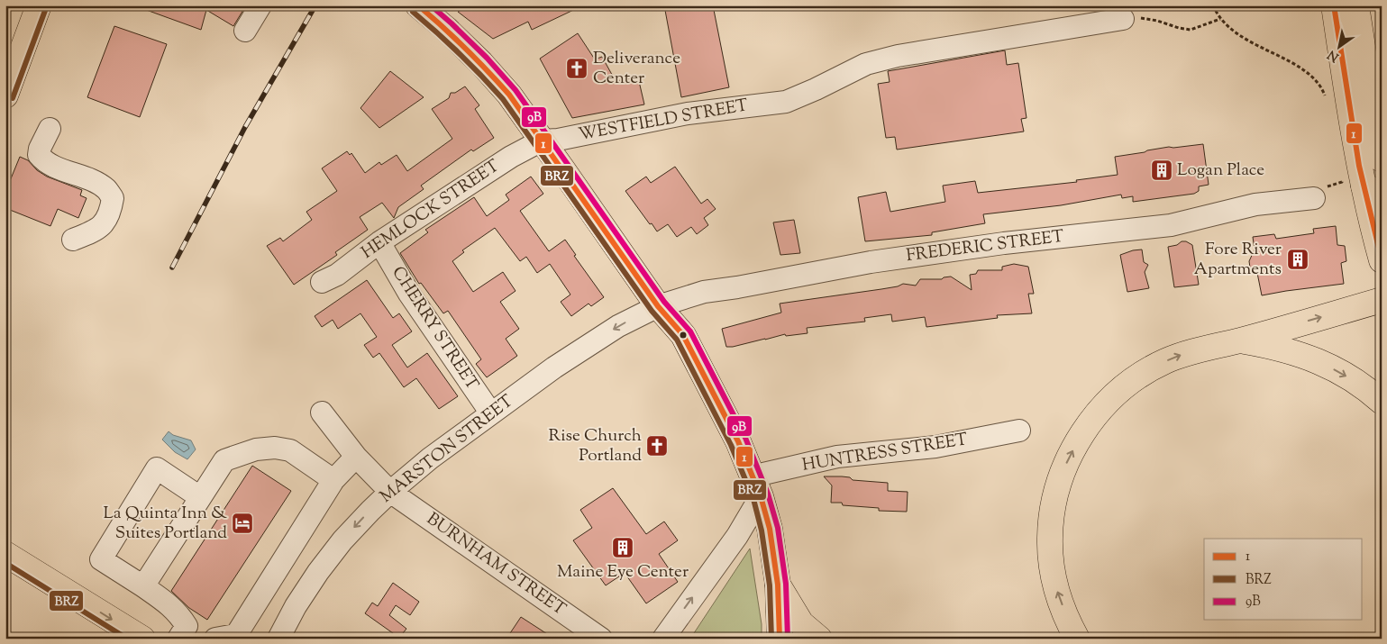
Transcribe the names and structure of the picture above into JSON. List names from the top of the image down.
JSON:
{
  "streets": {
    "street": [
      "WESTFIELD STREET",
      "HEMLOCK STREET",
      "FREDERIC STREET",
      "CHERRY STREET",
      "MARSTON STREET",
      "HUNTRESS STREET",
      "BURNHAM STREET"
    ]
  },
  "crossings": [
    ["WESTFIELD STREET", "HEMLOCK STREET"],
    ["HEMLOCK STREET", "CHERRY STREET"],
    ["FREDERIC STREET", "MARSTON STREET"],
    ["CHERRY STREET", "MARSTON STREET"],
    ["MARSTON STREET", "BURNHAM STREET"]
  ],
  "places": {
    "church": ["Deliverance Center", "Rise Church Portland"],
    "building": ["Logan Place", "Fore River Apartments", "Maine Eye Center"],
    "hotel": ["La Quinta Inn & Suites Portland"]
  },
  "lines": ["transit line 1", "transit line 9B", "transit line BRZ"],
  "legend": ["1", "BRZ", "9B"],
  "north": "bottom left"
}
